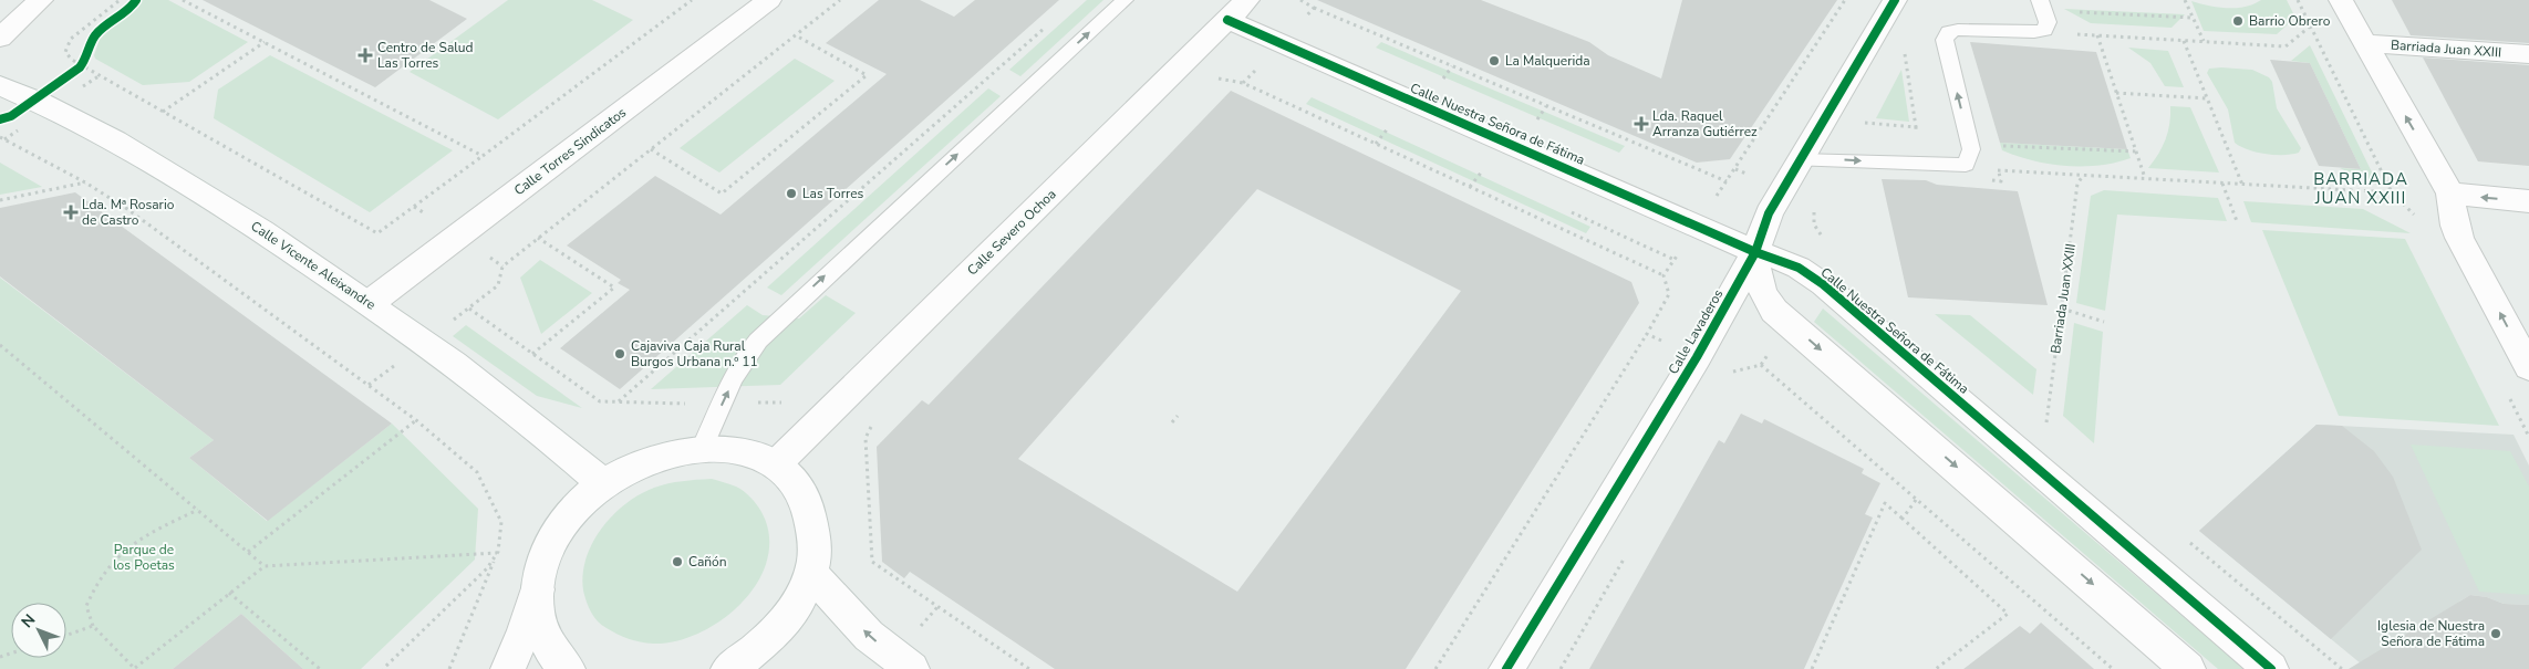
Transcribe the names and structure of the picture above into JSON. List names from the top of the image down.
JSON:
{
  "streets": {
    "street": [
      "Barriada Juan XXIII",
      "Calle Nuestra Señora de Fátima",
      "Calle Torres Sindicatos",
      "Calle Severo Ochoa",
      "Calle Vicente Aleixandre",
      "Calle Lavaderos"
    ]
  },
  "crossings": [
    ["Calle Nuestra Señora de Fátima", "Calle Severo Ochoa"],
    ["Calle Nuestra Señora de Fátima", "Calle Lavaderos"],
    ["Calle Torres Sindicatos", "Calle Vicente Aleixandre"]
  ],
  "one_way": ["Barriada Juan XXIII"],
  "districts": ["BARRIADA JUAN XXIII"],
  "parks": ["Parque de los Poetas"],
  "places": {
    "other": [
      "Barrio Obrero",
      "La Malquerida",
      "Las Torres",
      "Cajaviva Caja Rural Burgos Urbana n.º 11",
      "Cañón",
      "Iglesia de Nuestra Señora de Fátima"
    ],
    "health": ["Centro de Salud Las Torres", "Lda. Raquel Arranza Gutiérrez", "Lda. Mª Rosario de Castro"]
  },
  "north": "top left"
}
